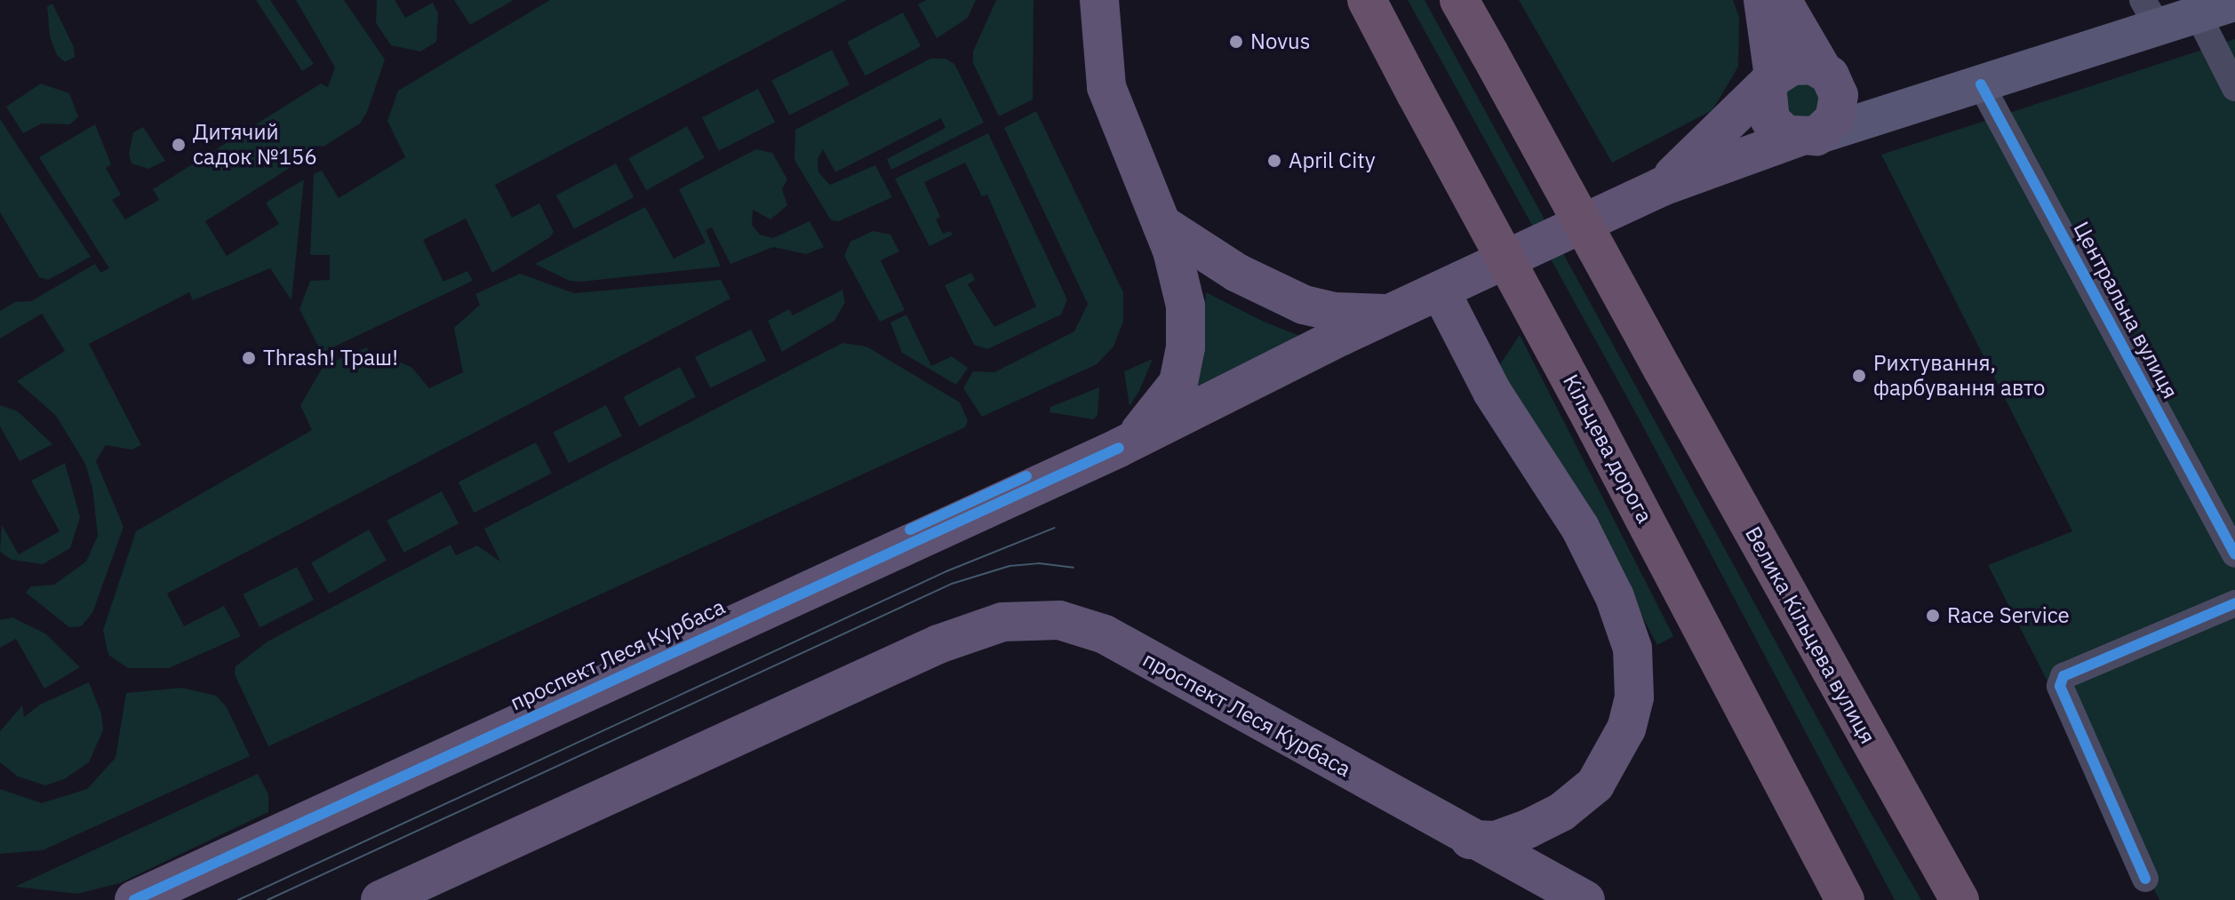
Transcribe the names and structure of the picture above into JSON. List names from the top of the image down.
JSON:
{
  "streets": {
    "highway": ["Кільцева дорога", "Велика Кільцева вулиця"],
    "main road": ["проспект Леся Курбаса"],
    "street": ["Центральна вулиця"]
  },
  "places": [
    "Novus",
    "Дитячий садок №156",
    "April City",
    "Thrash! Траш!",
    "Рихтування, фарбування авто",
    "Race Service"
  ]
}
